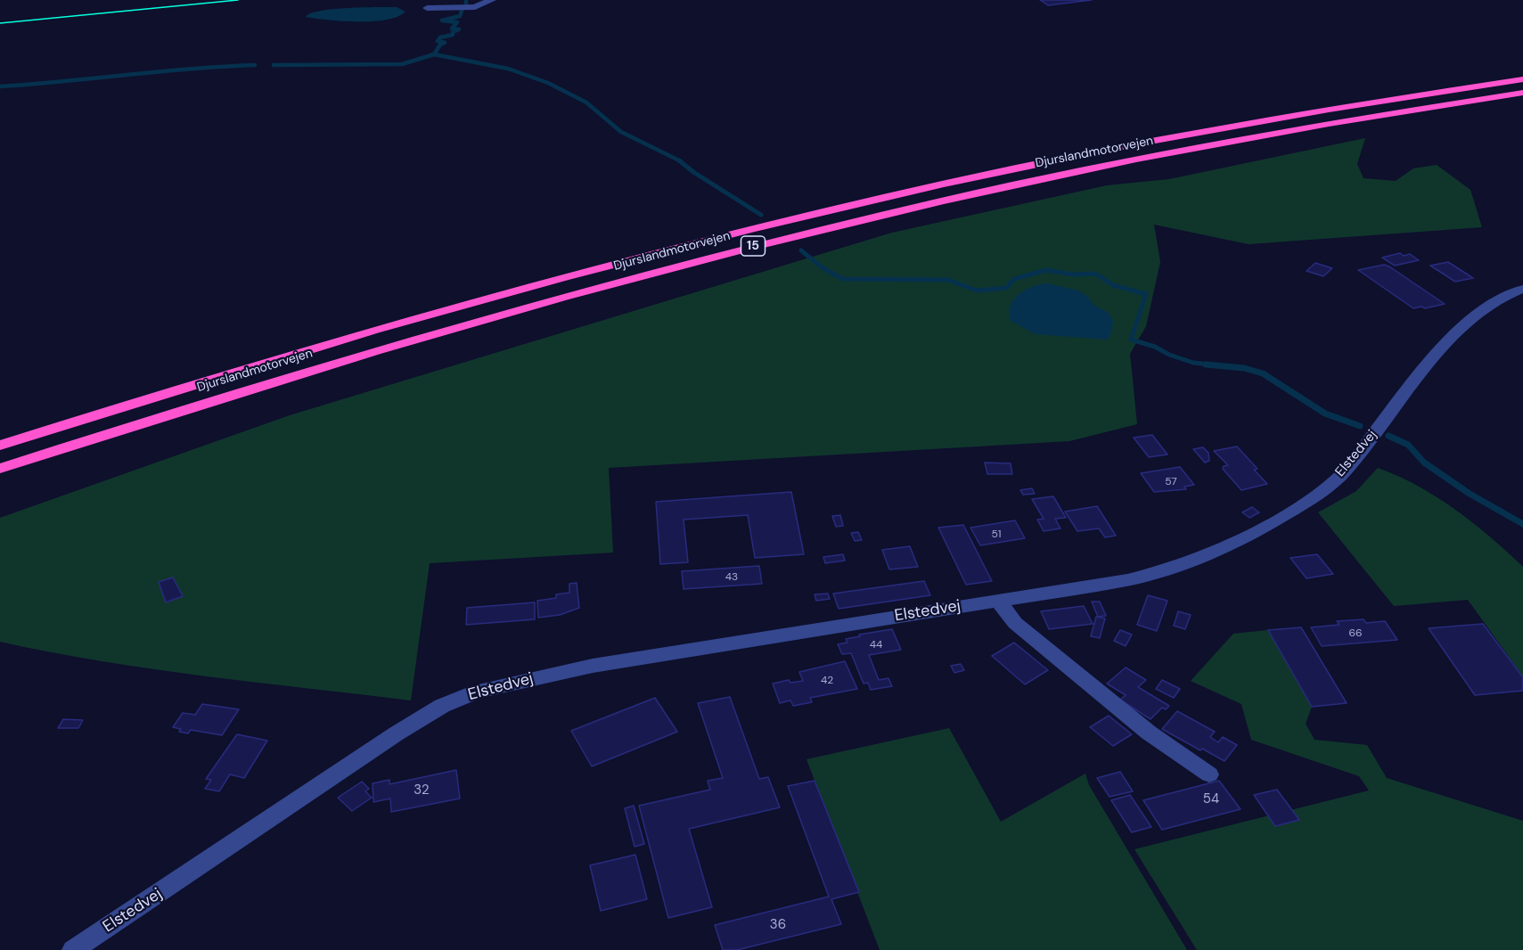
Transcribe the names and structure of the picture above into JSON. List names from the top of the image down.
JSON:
{
  "streets": {
    "highway": ["Djurslandmotorvejen", "15"],
    "street": ["Elstedvej"]
  },
  "house_numbers": [
    "57",
    "51",
    "43",
    "66",
    "44",
    "42",
    "32",
    "54",
    "36"
  ]
}
